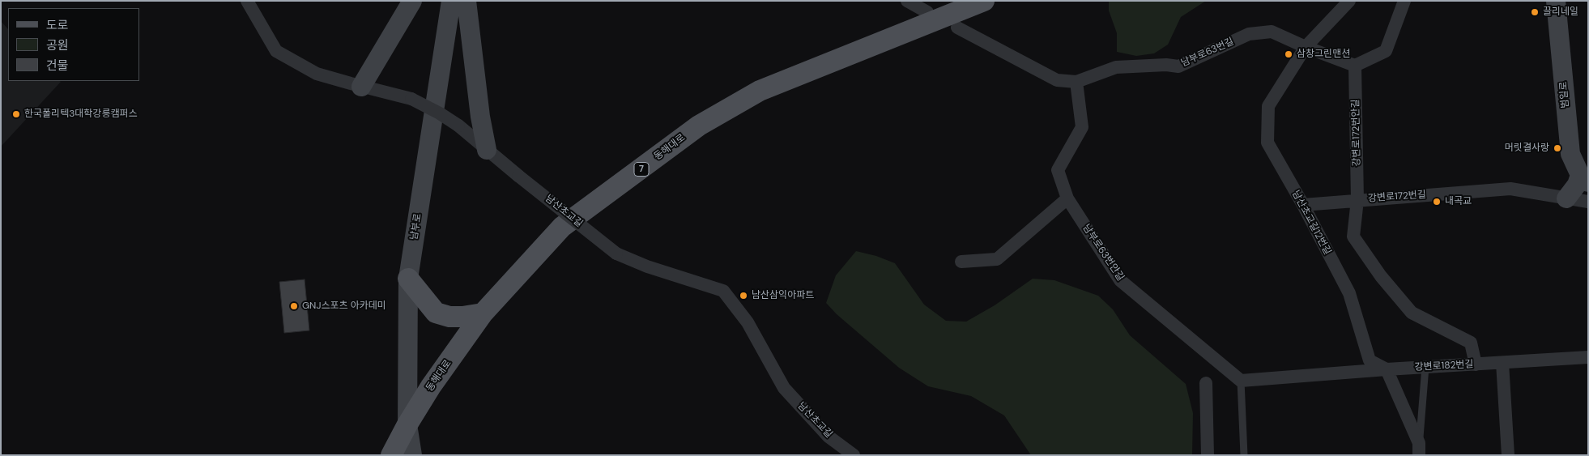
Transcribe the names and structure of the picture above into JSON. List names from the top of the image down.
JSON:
{
  "streets": {
    "main road": ["동해대로", "7"],
    "street": [
      "남부로63번길",
      "범일로",
      "강변로172번안길",
      "강변로172번길",
      "남산초교길",
      "남산초교길12번길",
      "남부로",
      "남부로63번안길",
      "강변로182번길"
    ]
  },
  "crossings": [
    ["남부로63번길", "강변로172번안길"],
    ["남부로63번길", "남산초교길12번길"],
    ["남부로63번길", "남부로63번안길"],
    ["강변로172번안길", "강변로172번길"],
    ["강변로172번안길", "강변로182번길"],
    ["동해대로", "남부로"],
    ["강변로172번길", "남산초교길12번길"],
    ["남산초교길12번길", "강변로182번길"],
    ["남부로63번안길", "강변로182번길"]
  ],
  "places": [
    "끌리네일",
    "삼창그린맨션",
    "한국폴리텍3대학강릉캠퍼스",
    "머릿결사랑",
    "내곡교",
    "남산삼익아파트",
    "GNJ스포츠 아카데미"
  ],
  "legend": ["도로", "공원", "건물"]
}
